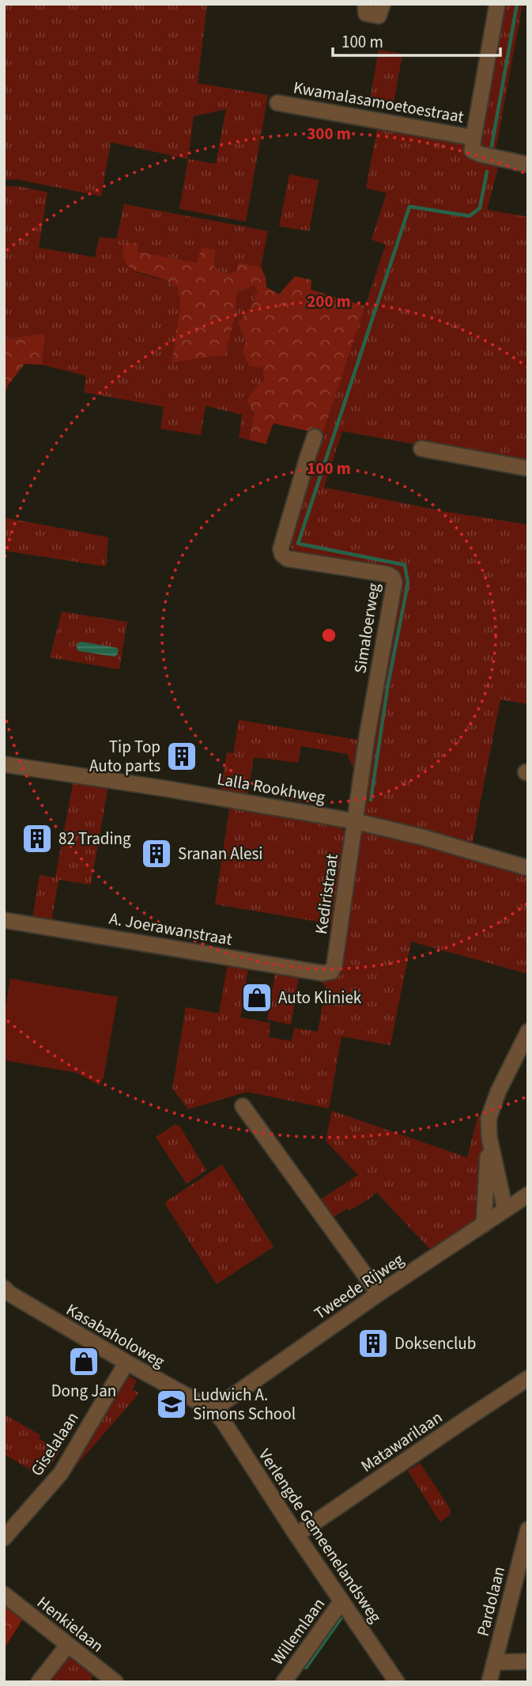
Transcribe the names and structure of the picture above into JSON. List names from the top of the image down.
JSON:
{
  "streets": {
    "street": [
      "Kwamalasamoetoestraat",
      "Simaloerweg",
      "Lalla Rookhweg",
      "Kediristraat",
      "A. Joerawanstraat",
      "Tweede Rijweg",
      "Kasabaholoweg",
      "Matawarilaan",
      "Giselalaan",
      "Verlengde Gemeenelandsweg",
      "Pardolaan",
      "Henkielaan",
      "Willemlaan"
    ]
  },
  "crossings": [
    ["Simaloerweg", "Lalla Rookhweg"],
    ["Simaloerweg", "Kediristraat"],
    ["Lalla Rookhweg", "Kediristraat"],
    ["Kediristraat", "A. Joerawanstraat"],
    ["Tweede Rijweg", "Kasabaholoweg"],
    ["Tweede Rijweg", "Verlengde Gemeenelandsweg"],
    ["Kasabaholoweg", "Giselalaan"],
    ["Kasabaholoweg", "Verlengde Gemeenelandsweg"],
    ["Matawarilaan", "Verlengde Gemeenelandsweg"],
    ["Verlengde Gemeenelandsweg", "Willemlaan"]
  ],
  "places": {
    "building": [
      "Tip Top Auto parts",
      "82 Trading",
      "Sranan Alesi",
      "Doksenclub"
    ],
    "shop": ["Auto Kliniek", "Dong Jan"],
    "school or university": ["Ludwich A. Simons School"]
  },
  "scale_bar": "100 m",
  "rings": ["300 m", "200 m", "100 m"]
}
